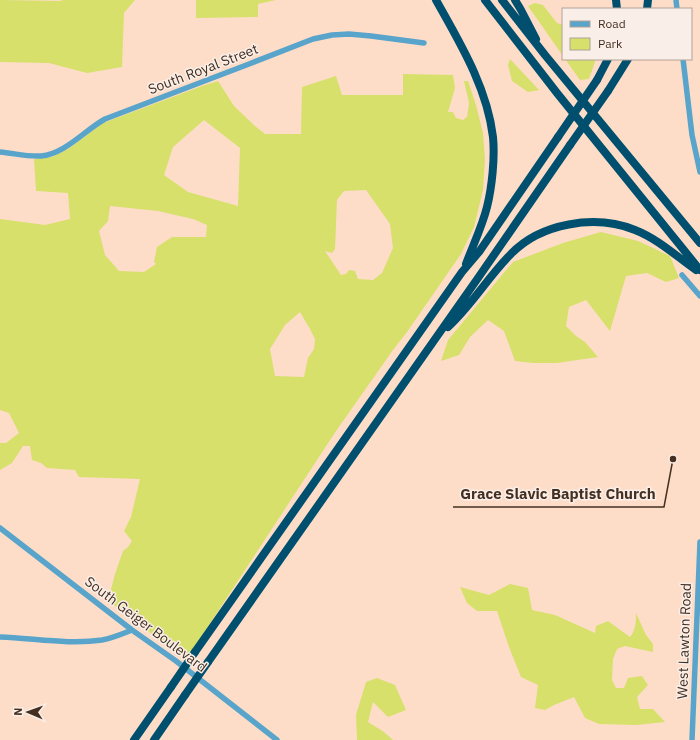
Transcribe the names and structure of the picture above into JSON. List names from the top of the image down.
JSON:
{
  "streets": {
    "street": ["South Royal Street", "South Geiger Boulevard", "West Lawton Road"]
  },
  "places": ["Grace Slavic Baptist Church"],
  "legend": ["Road", "Park"],
  "north": "left"
}
